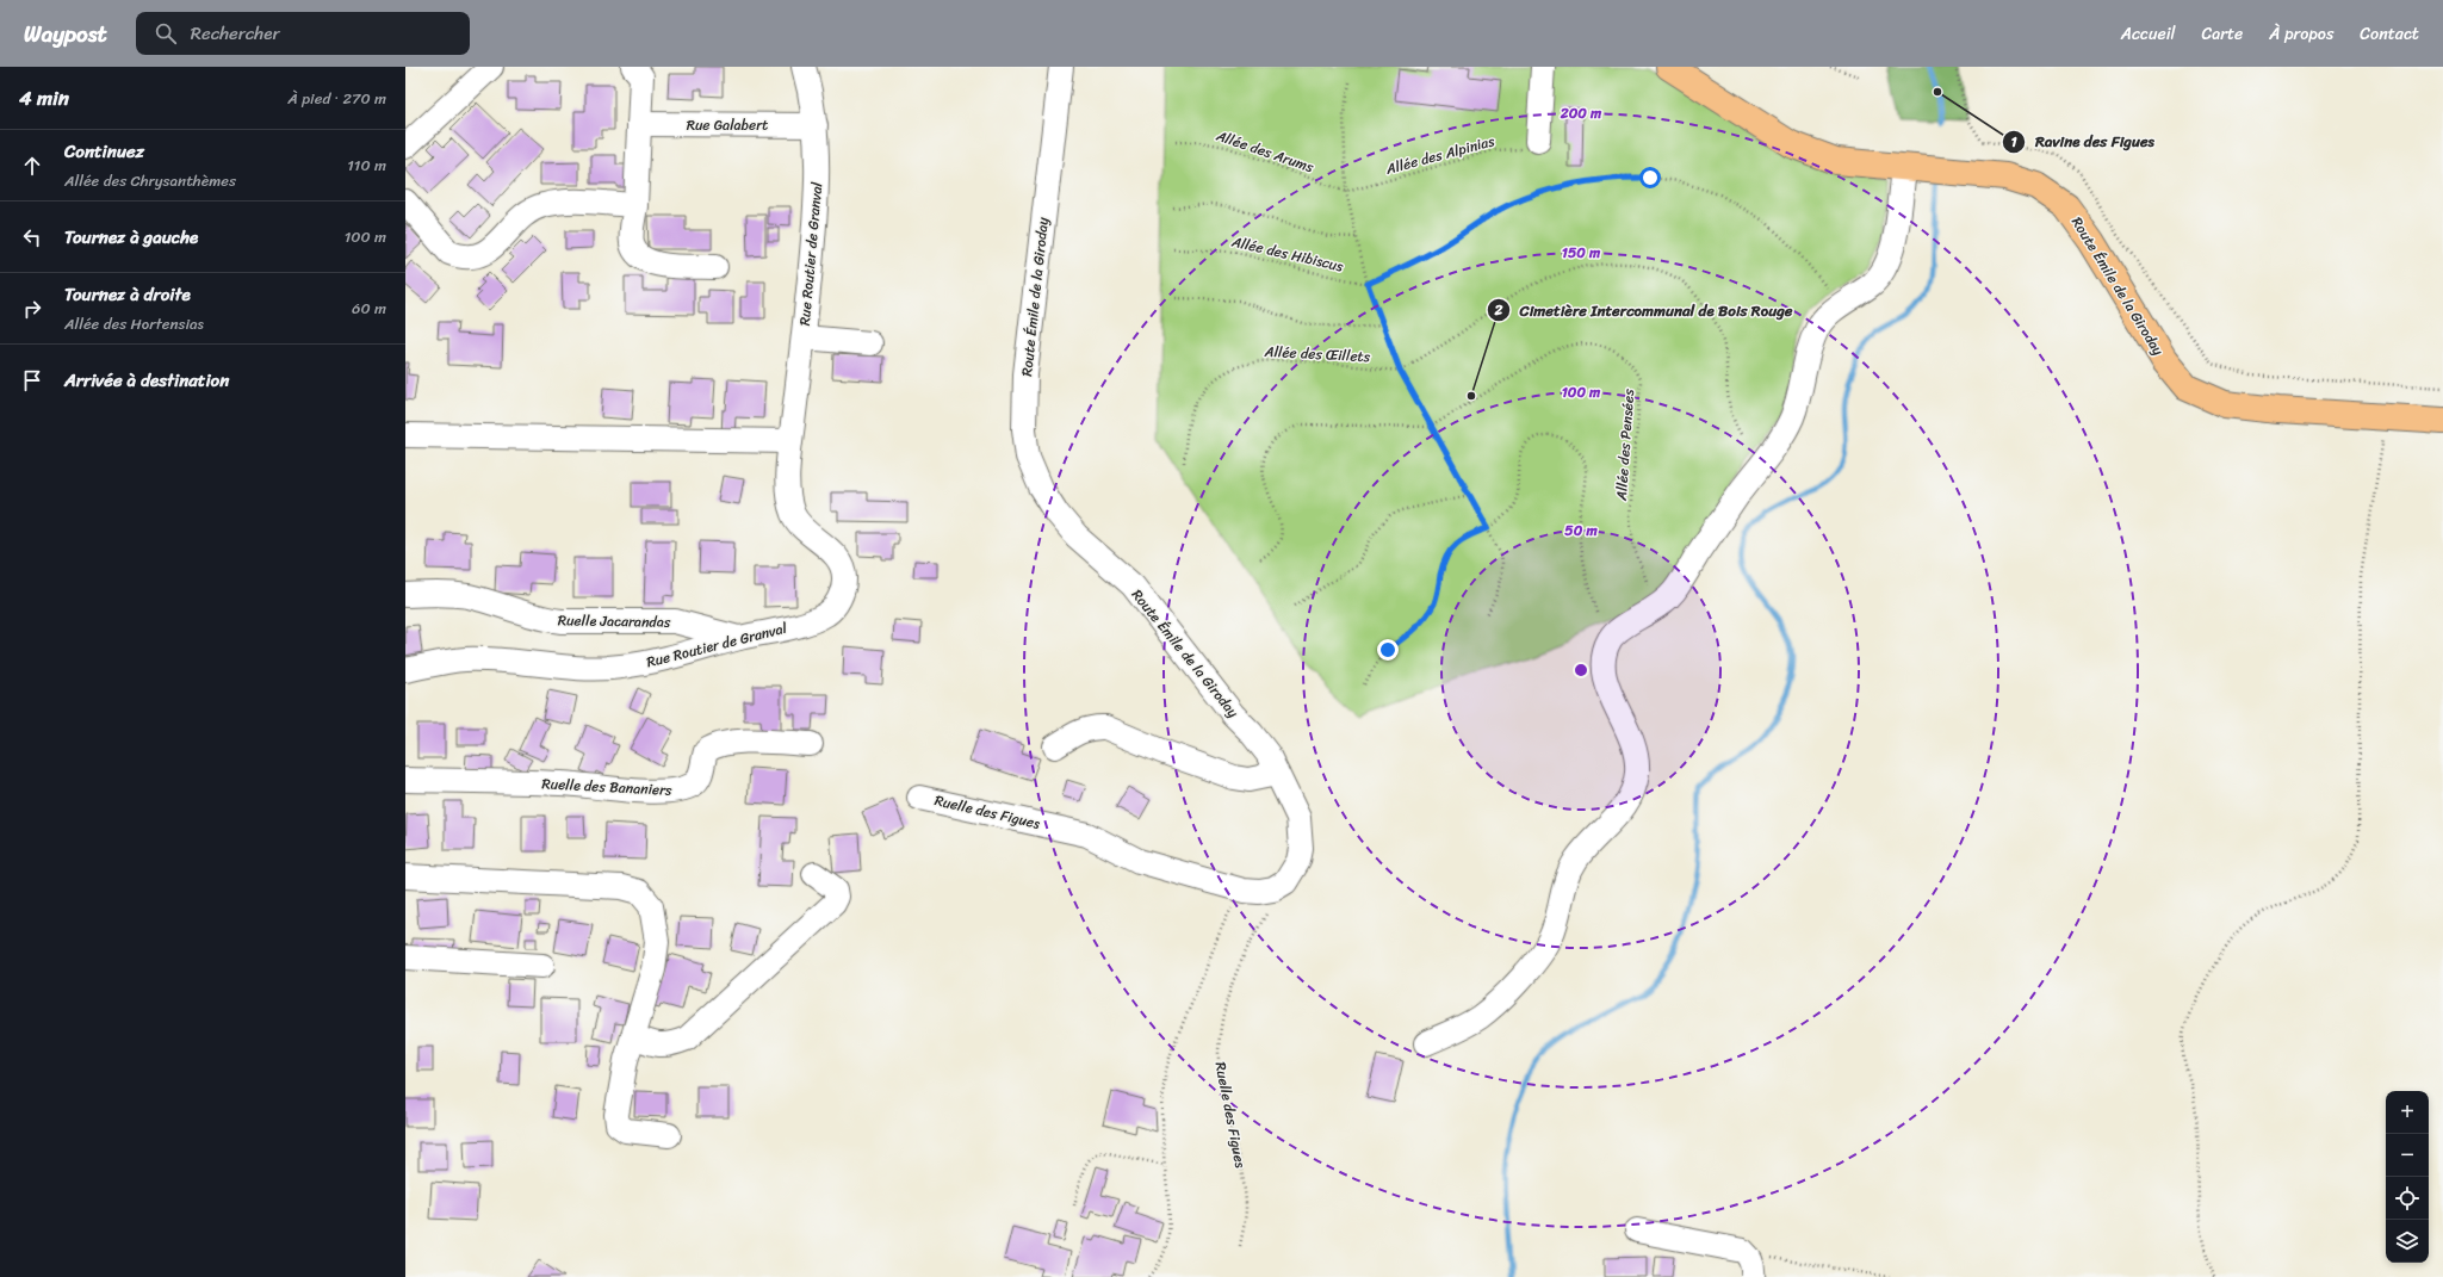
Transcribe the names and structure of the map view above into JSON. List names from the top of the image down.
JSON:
{
  "streets": {
    "main road": ["Route Émile de la Giroday"],
    "street": [
      "Rue Galabert",
      "Rue Routier de Granval",
      "Ruelle Jacarandas",
      "Ruelle des Bananiers",
      "Ruelle des Figues"
    ],
    "path": [
      "Allée des Arums",
      "Allée des Alpinias",
      "Allée des Hibiscus",
      "Allée des Œillets",
      "Allée des Pensées"
    ]
  },
  "crossings": [
    ["Rue Galabert", "Rue Routier de Granval"],
    ["Allée des Arums", "Allée des Alpinias"],
    ["Rue Routier de Granval", "Ruelle Jacarandas"],
    ["Route Émile de la Giroday", "Ruelle des Figues"]
  ],
  "places": ["Ravine des Figues", "Cimetière Intercommunal de Bois Rouge"],
  "page": {
    "header": "Waypost",
    "search": "Rechercher",
    "nav": [
      "Accueil",
      "Carte",
      "À propos",
      "Contact"
    ],
    "heading": ["4 min", "À pied · 270 m"],
    "list": [
      ["Continuez", "Allée des Chrysanthèmes", "110 m"],
      ["Tournez à gauche", "100 m"],
      ["Tournez à droite", "Allée des Hortensias", "60 m"],
      "Arrivée à destination"
    ],
    "map_buttons": ["+", "−"]
  },
  "rings": [
    "200 m",
    "150 m",
    "100 m",
    "50 m"
  ]
}
